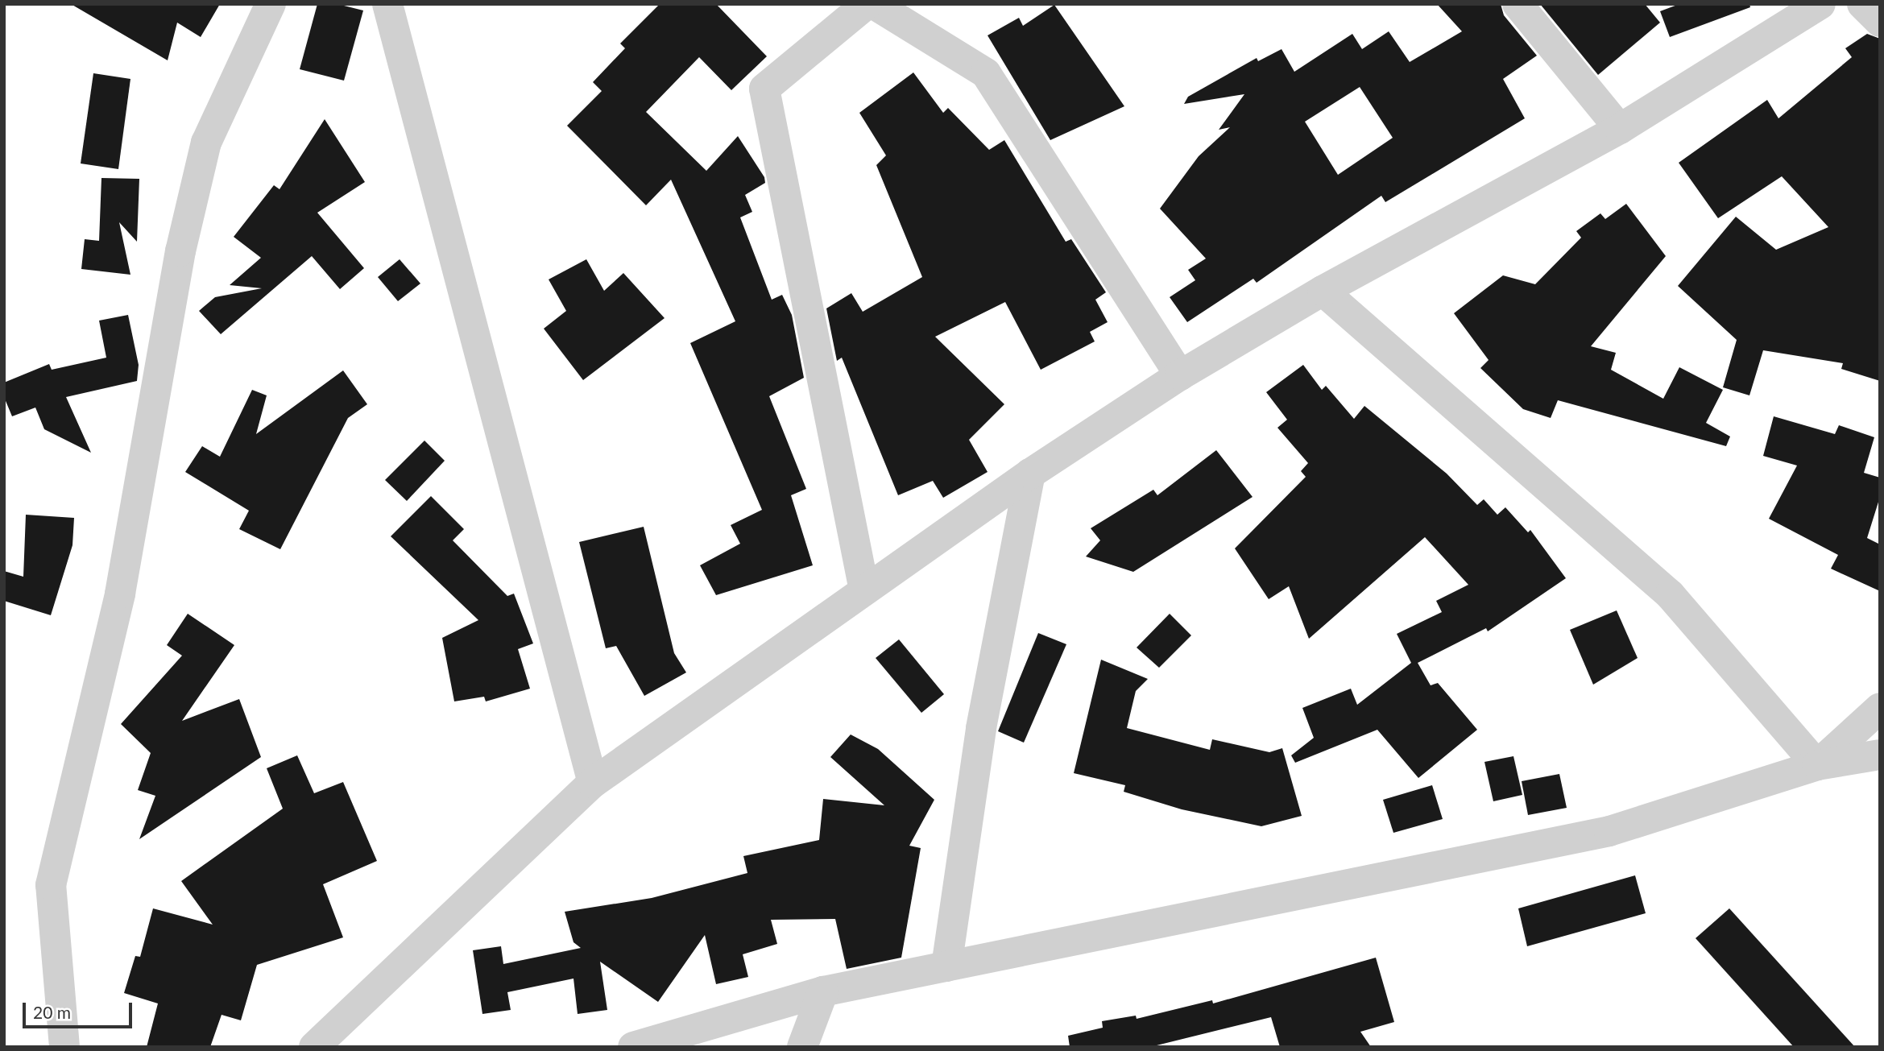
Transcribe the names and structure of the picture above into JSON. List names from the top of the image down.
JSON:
{
  "scale_bar": "20 m"
}
